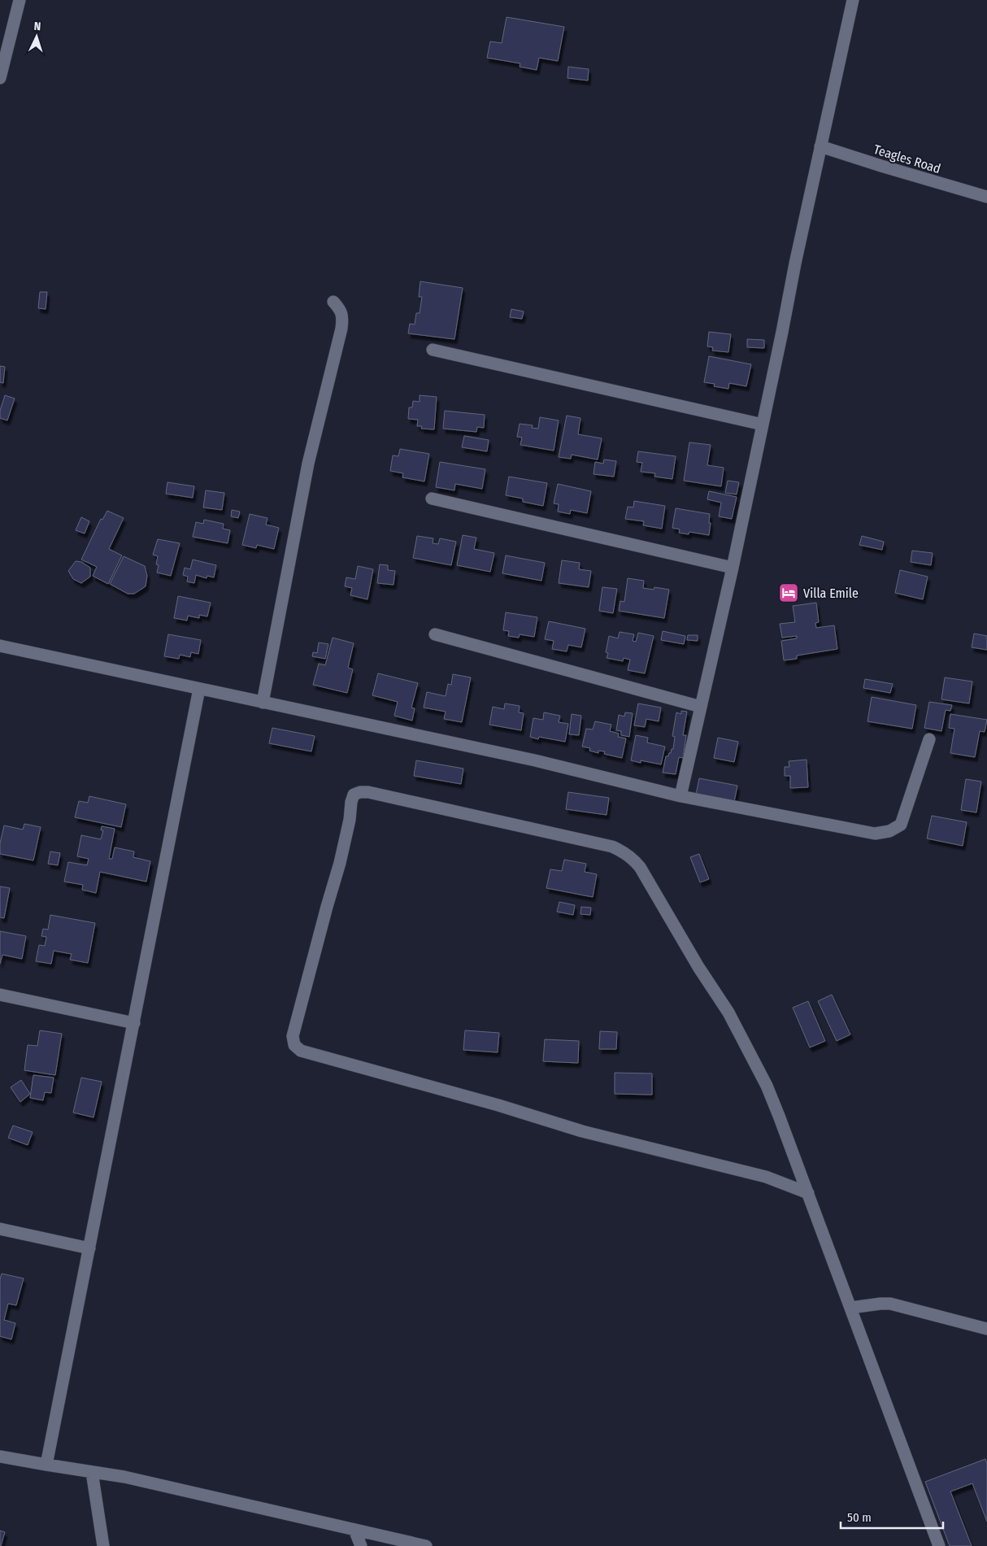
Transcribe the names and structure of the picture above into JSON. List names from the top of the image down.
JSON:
{
  "streets": {
    "street": ["Teagles Road"]
  },
  "places": {
    "hotel": ["Villa Emile"]
  },
  "scale_bar": "50 m",
  "north": "top"
}
